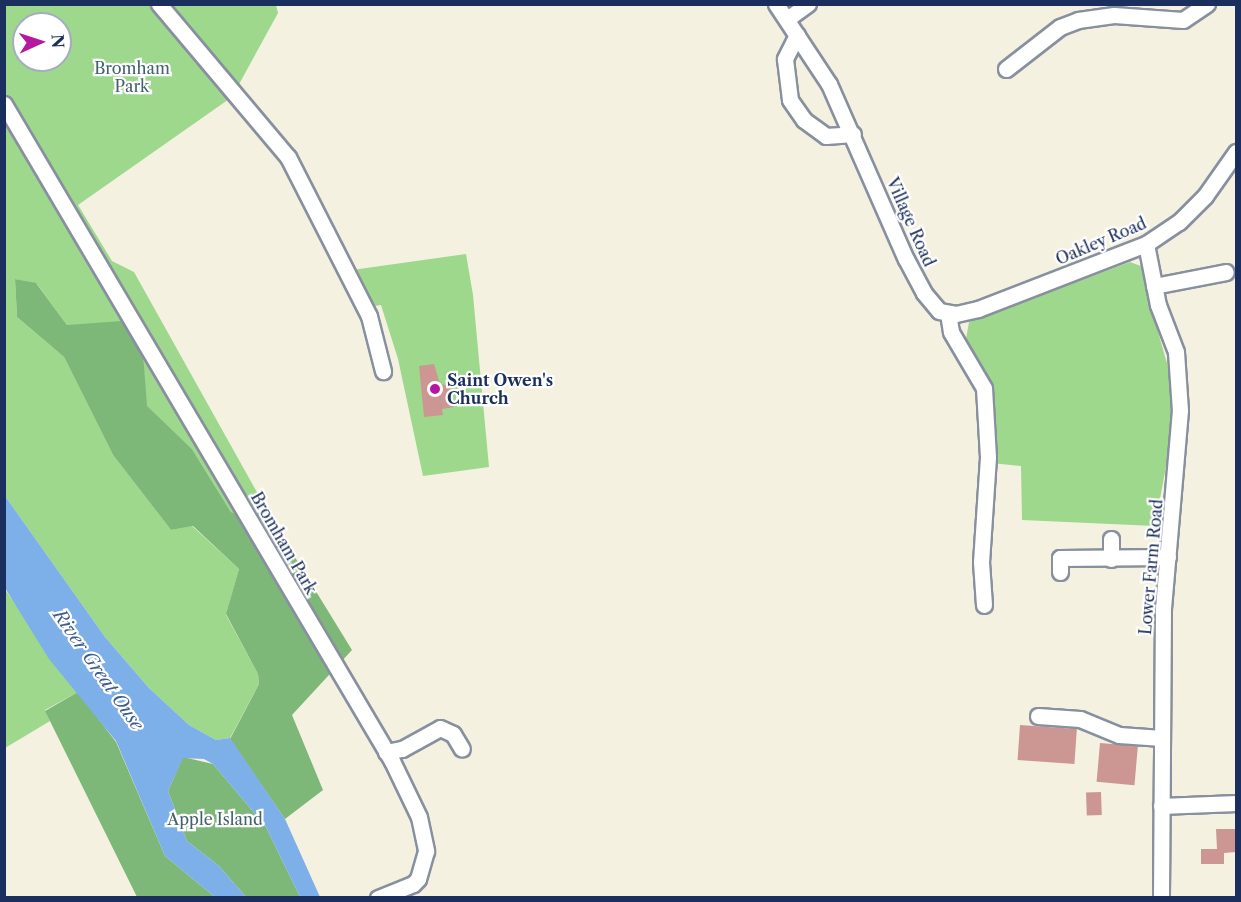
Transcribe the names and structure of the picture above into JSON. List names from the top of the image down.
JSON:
{
  "streets": {
    "street": [
      "Village Road",
      "Oakley Road",
      "Bromham Park",
      "Lower Farm Road"
    ]
  },
  "crossings": [
    ["Village Road", "Oakley Road"],
    ["Oakley Road", "Lower Farm Road"]
  ],
  "water": ["River Great Ouse"],
  "parks": ["Bromham Park", "Apple Island"],
  "places": ["Saint Owen's Church"],
  "north": "right"
}
